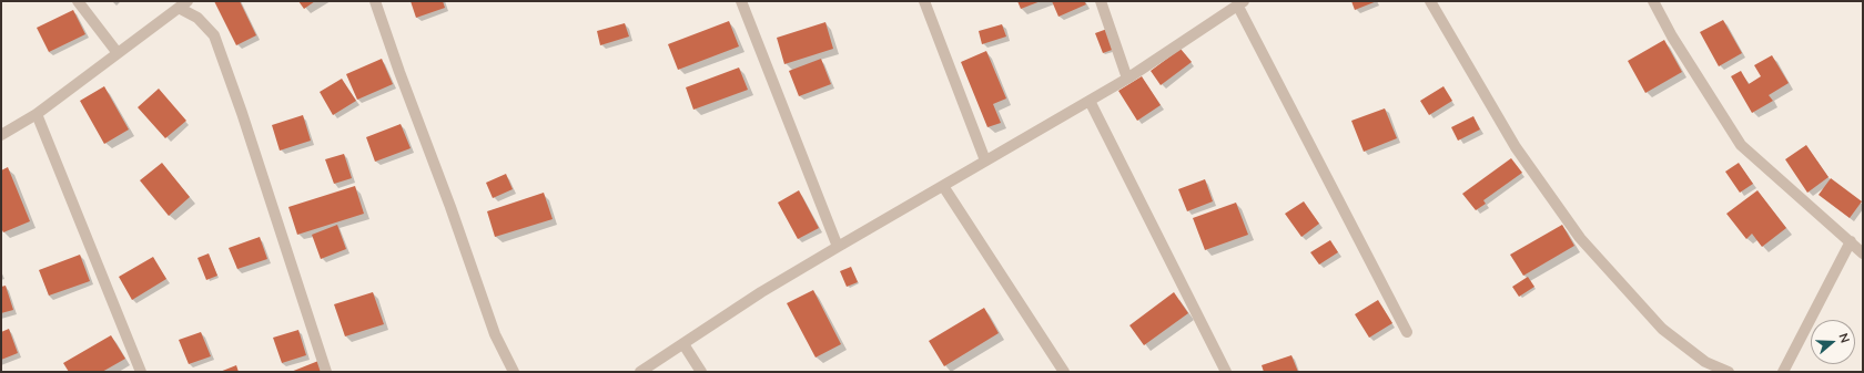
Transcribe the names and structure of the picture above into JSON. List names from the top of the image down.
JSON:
{
  "north": "right"
}
